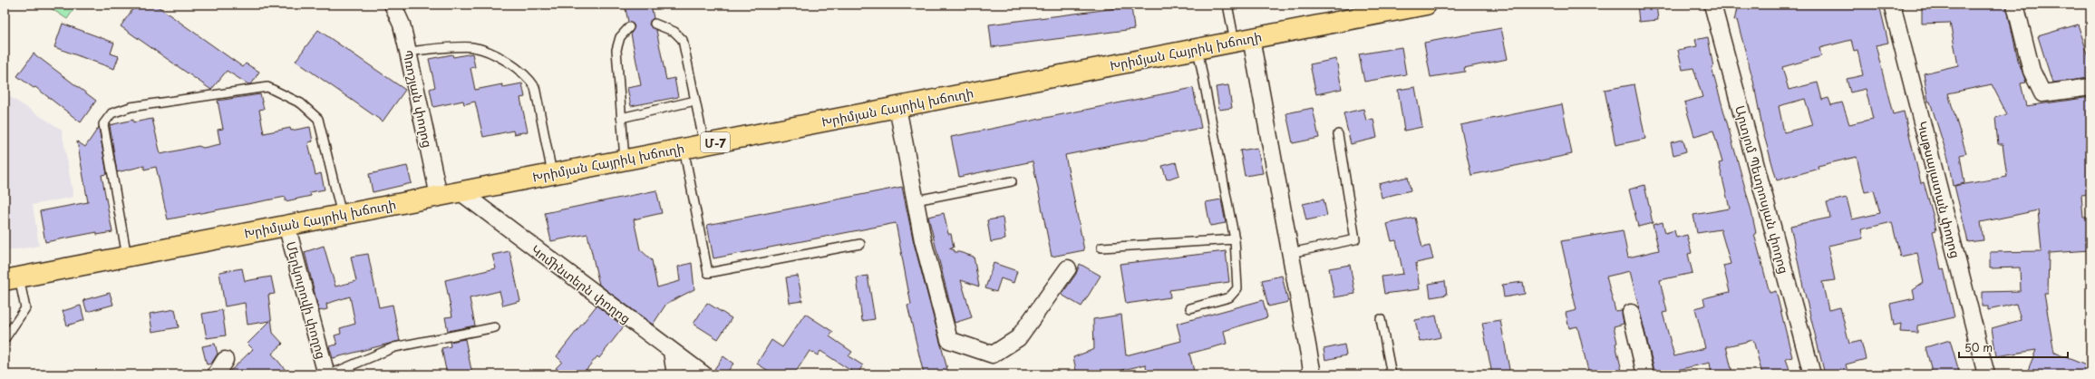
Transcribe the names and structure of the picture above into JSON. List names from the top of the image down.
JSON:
{
  "streets": {
    "highway": ["Խրիմյան Հայրիկ խճուղի", "Մ-7"],
    "street": [
      "Պռոշյան փողոց",
      "Արտյոմ Պետրոսյան փողոց",
      "Կաթսայատան փողոց",
      "Կոմինտերն փողոց",
      "Մերկուրովի փողոց"
    ]
  },
  "crossings": [
    ["Խրիմյան Հայրիկ խճուղի", "Պռոշյան փողոց"],
    ["Խրիմյան Հայրիկ խճուղի", "Կոմինտերն փողոց"],
    ["Խրիմյան Հայրիկ խճուղի", "Մերկուրովի փողոց"]
  ],
  "scale_bar": "50 m"
}
